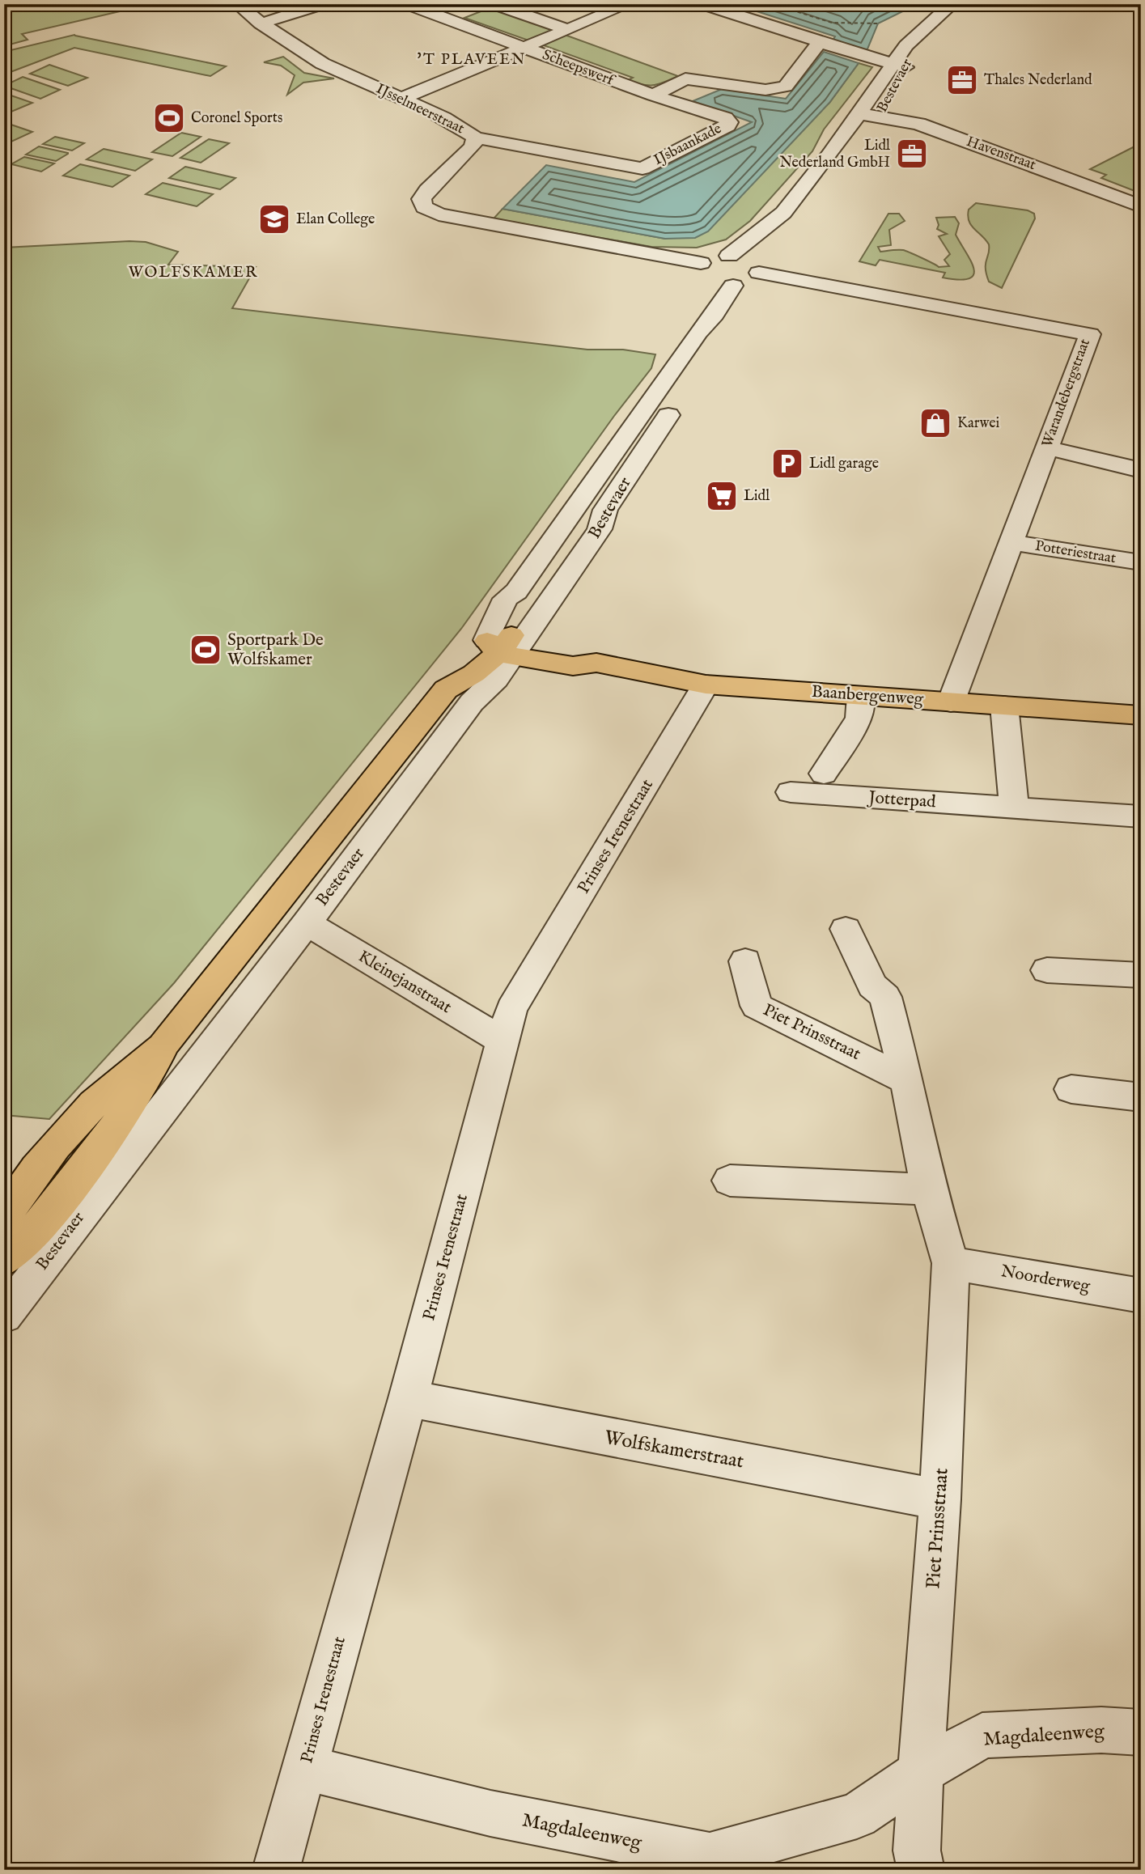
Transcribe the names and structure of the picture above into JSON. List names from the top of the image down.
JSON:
{
  "streets": {
    "main road": ["Bestevaer", "Baanbergenweg"],
    "street": [
      "Scheepswerf",
      "IJsselmeerstraat",
      "IJsbaankade",
      "Havenstraat",
      "Warandebergstraat",
      "Potteriestraat",
      "Jotterpad",
      "Prinses Irenestraat",
      "Kleinejanstraat",
      "Piet Prinsstraat",
      "Noorderweg",
      "Wolfskamerstraat",
      "Magdaleenweg"
    ]
  },
  "crossings": [
    ["Scheepswerf", "IJsbaankade"],
    ["Bestevaer", "Havenstraat"],
    ["Bestevaer", "Warandebergstraat"],
    ["Bestevaer", "Baanbergenweg"],
    ["Bestevaer", "Kleinejanstraat"],
    ["IJsselmeerstraat", "IJsbaankade"],
    ["Warandebergstraat", "Potteriestraat"],
    ["Warandebergstraat", "Baanbergenweg"],
    ["Baanbergenweg", "Prinses Irenestraat"],
    ["Prinses Irenestraat", "Kleinejanstraat"],
    ["Prinses Irenestraat", "Wolfskamerstraat"],
    ["Prinses Irenestraat", "Magdaleenweg"],
    ["Piet Prinsstraat", "Noorderweg"],
    ["Piet Prinsstraat", "Wolfskamerstraat"],
    ["Piet Prinsstraat", "Magdaleenweg"]
  ],
  "districts": ["'T PLAVEEN", "WOLFSKAMER"],
  "places": {
    "office": ["Thales Nederland", "Lidl Nederland GmbH"],
    "sports": ["Coronel Sports", "Sportpark De Wolfskamer"],
    "school or university": ["Elan College"],
    "shop": ["Karwei"],
    "parking": ["Lidl garage"],
    "supermarket": ["Lidl"]
  }
}
